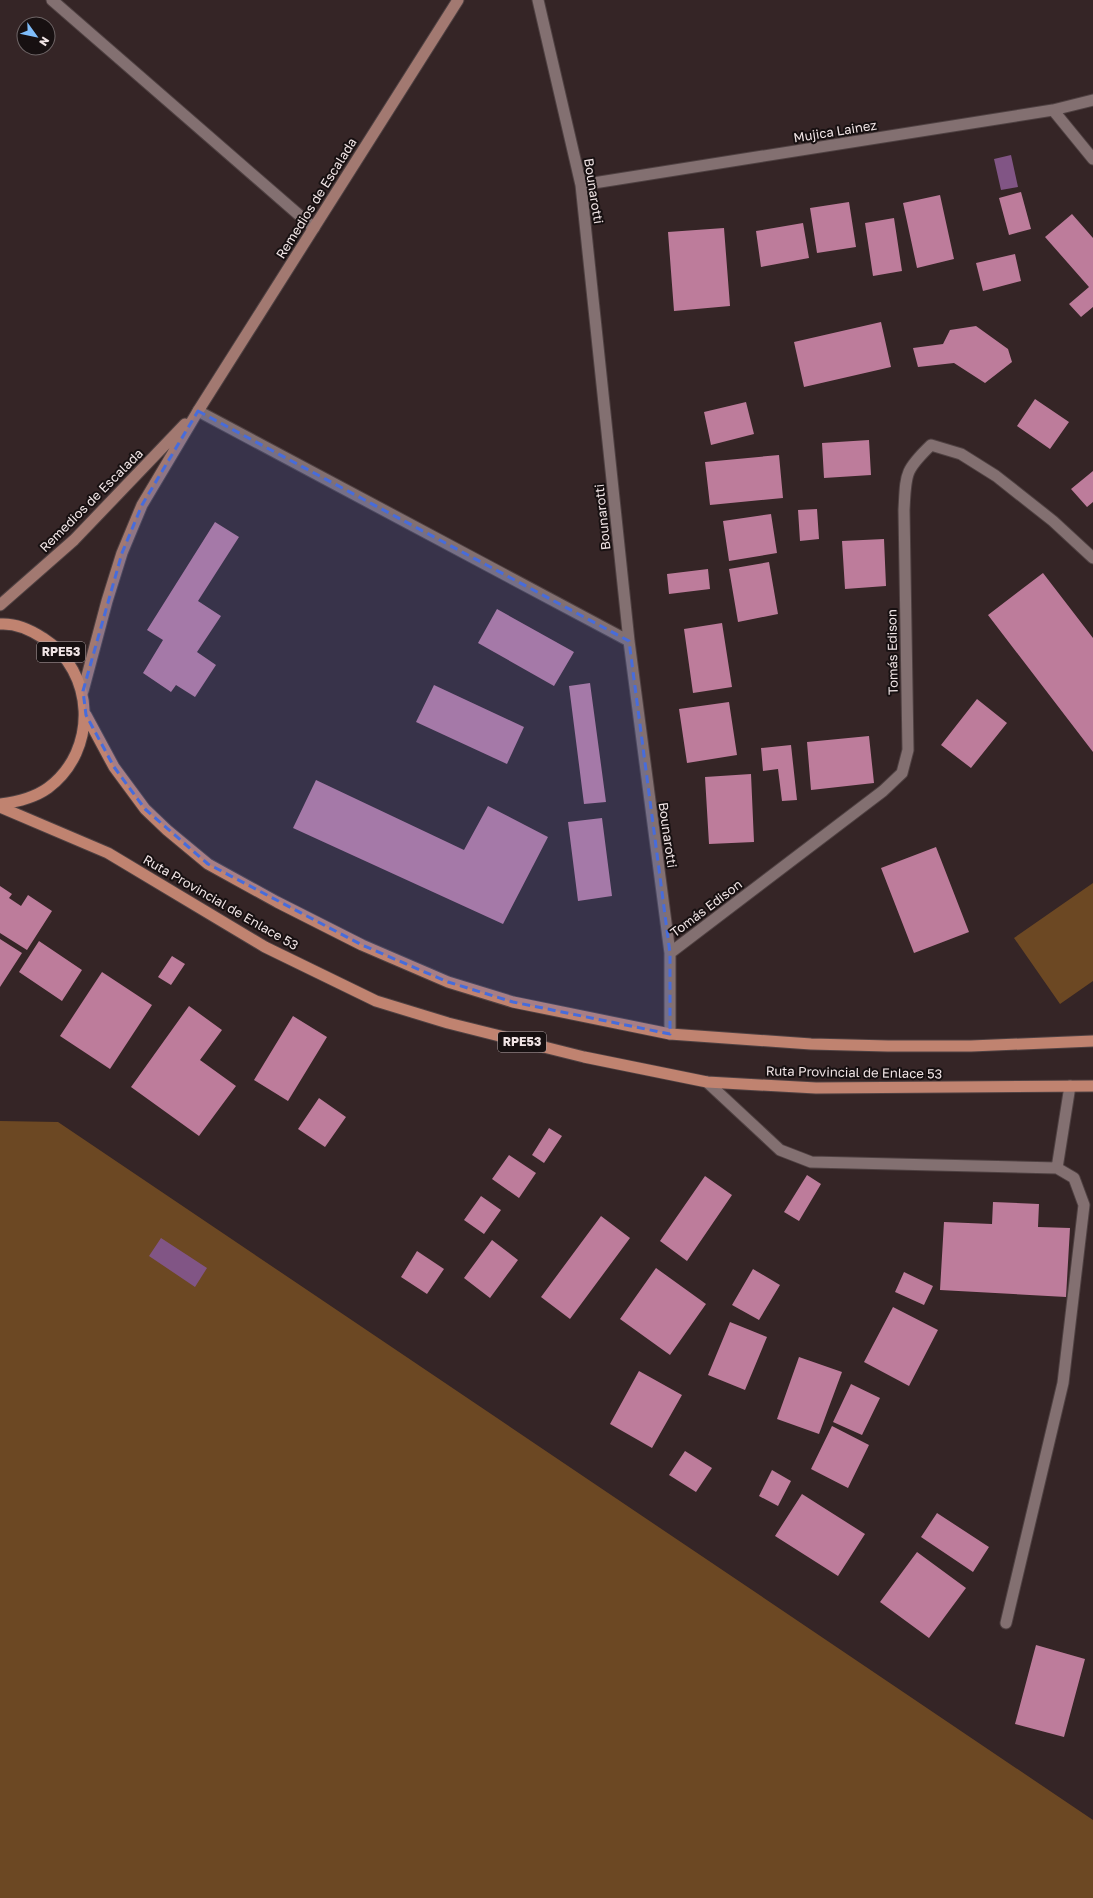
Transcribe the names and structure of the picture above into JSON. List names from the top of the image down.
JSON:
{
  "streets": {
    "main road": ["Remedios de Escalada", "RPE53", "Ruta Provincial de Enlace 53"],
    "street": ["Mujica Lainez", "Bounarotti", "Tomás Edison"]
  },
  "crossings": [
    ["Mujica Lainez", "Bounarotti"],
    ["Bounarotti", "Tomás Edison"],
    ["Bounarotti", "Ruta Provincial de Enlace 53"],
    ["Remedios de Escalada", "RPE53"],
    ["RPE53", "Ruta Provincial de Enlace 53"]
  ],
  "north": "bottom right"
}
